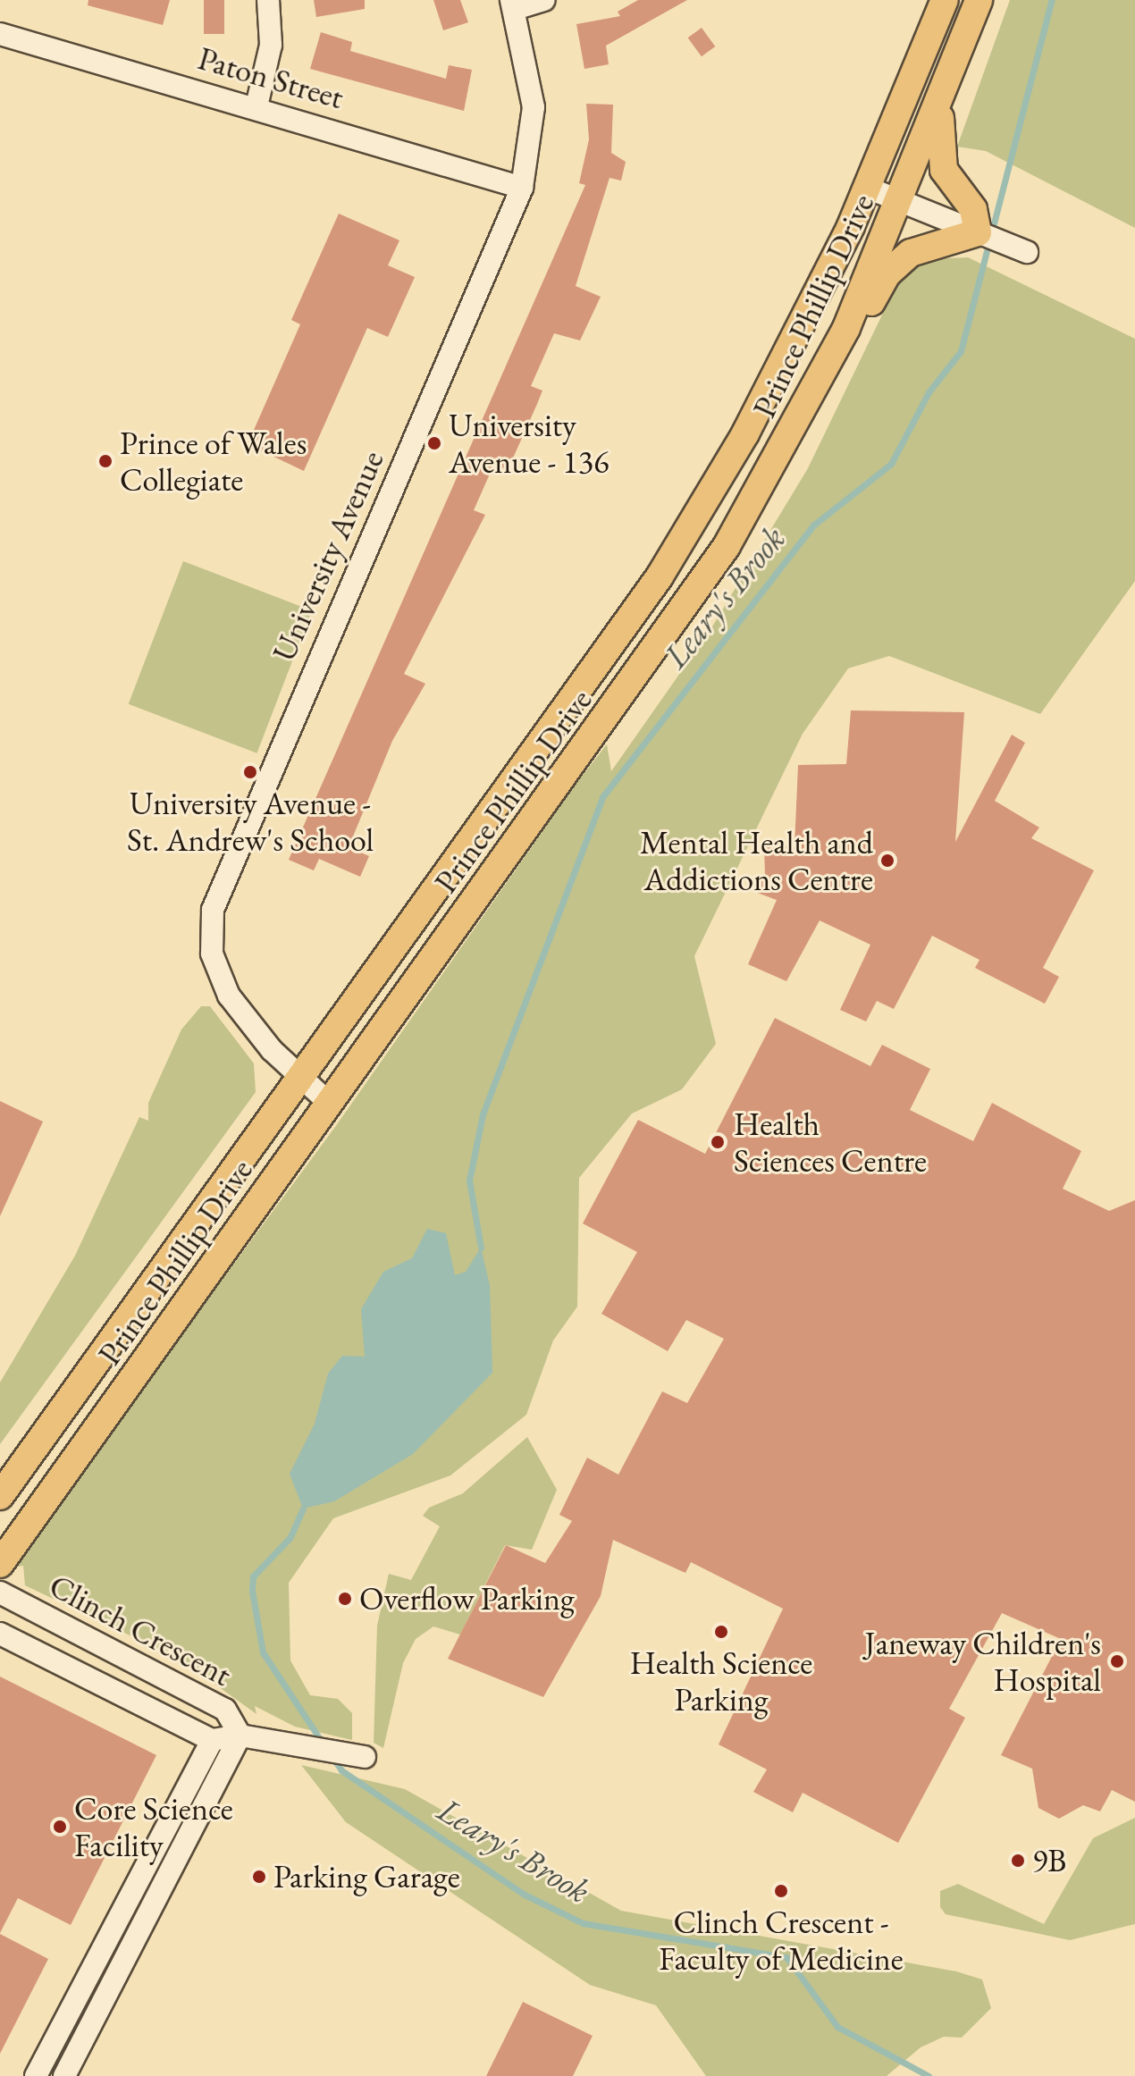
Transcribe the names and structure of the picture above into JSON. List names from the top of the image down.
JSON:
{
  "streets": {
    "main road": ["Prince Phillip Drive"],
    "street": ["Paton Street", "University Avenue", "Clinch Crescent"]
  },
  "crossings": [
    ["Paton Street", "University Avenue"],
    ["Prince Phillip Drive", "University Avenue"]
  ],
  "water": ["Leary's Brook"],
  "places": [
    "University Avenue - 136",
    "Prince of Wales Collegiate",
    "University Avenue - St. Andrew's School",
    "Mental Health and Addictions Centre",
    "Health Sciences Centre",
    "Overflow Parking",
    "Health Science Parking",
    "Janeway Children's Hospital",
    "Core Science Facility",
    "9B",
    "Parking Garage",
    "Clinch Crescent - Faculty of Medicine"
  ]
}
